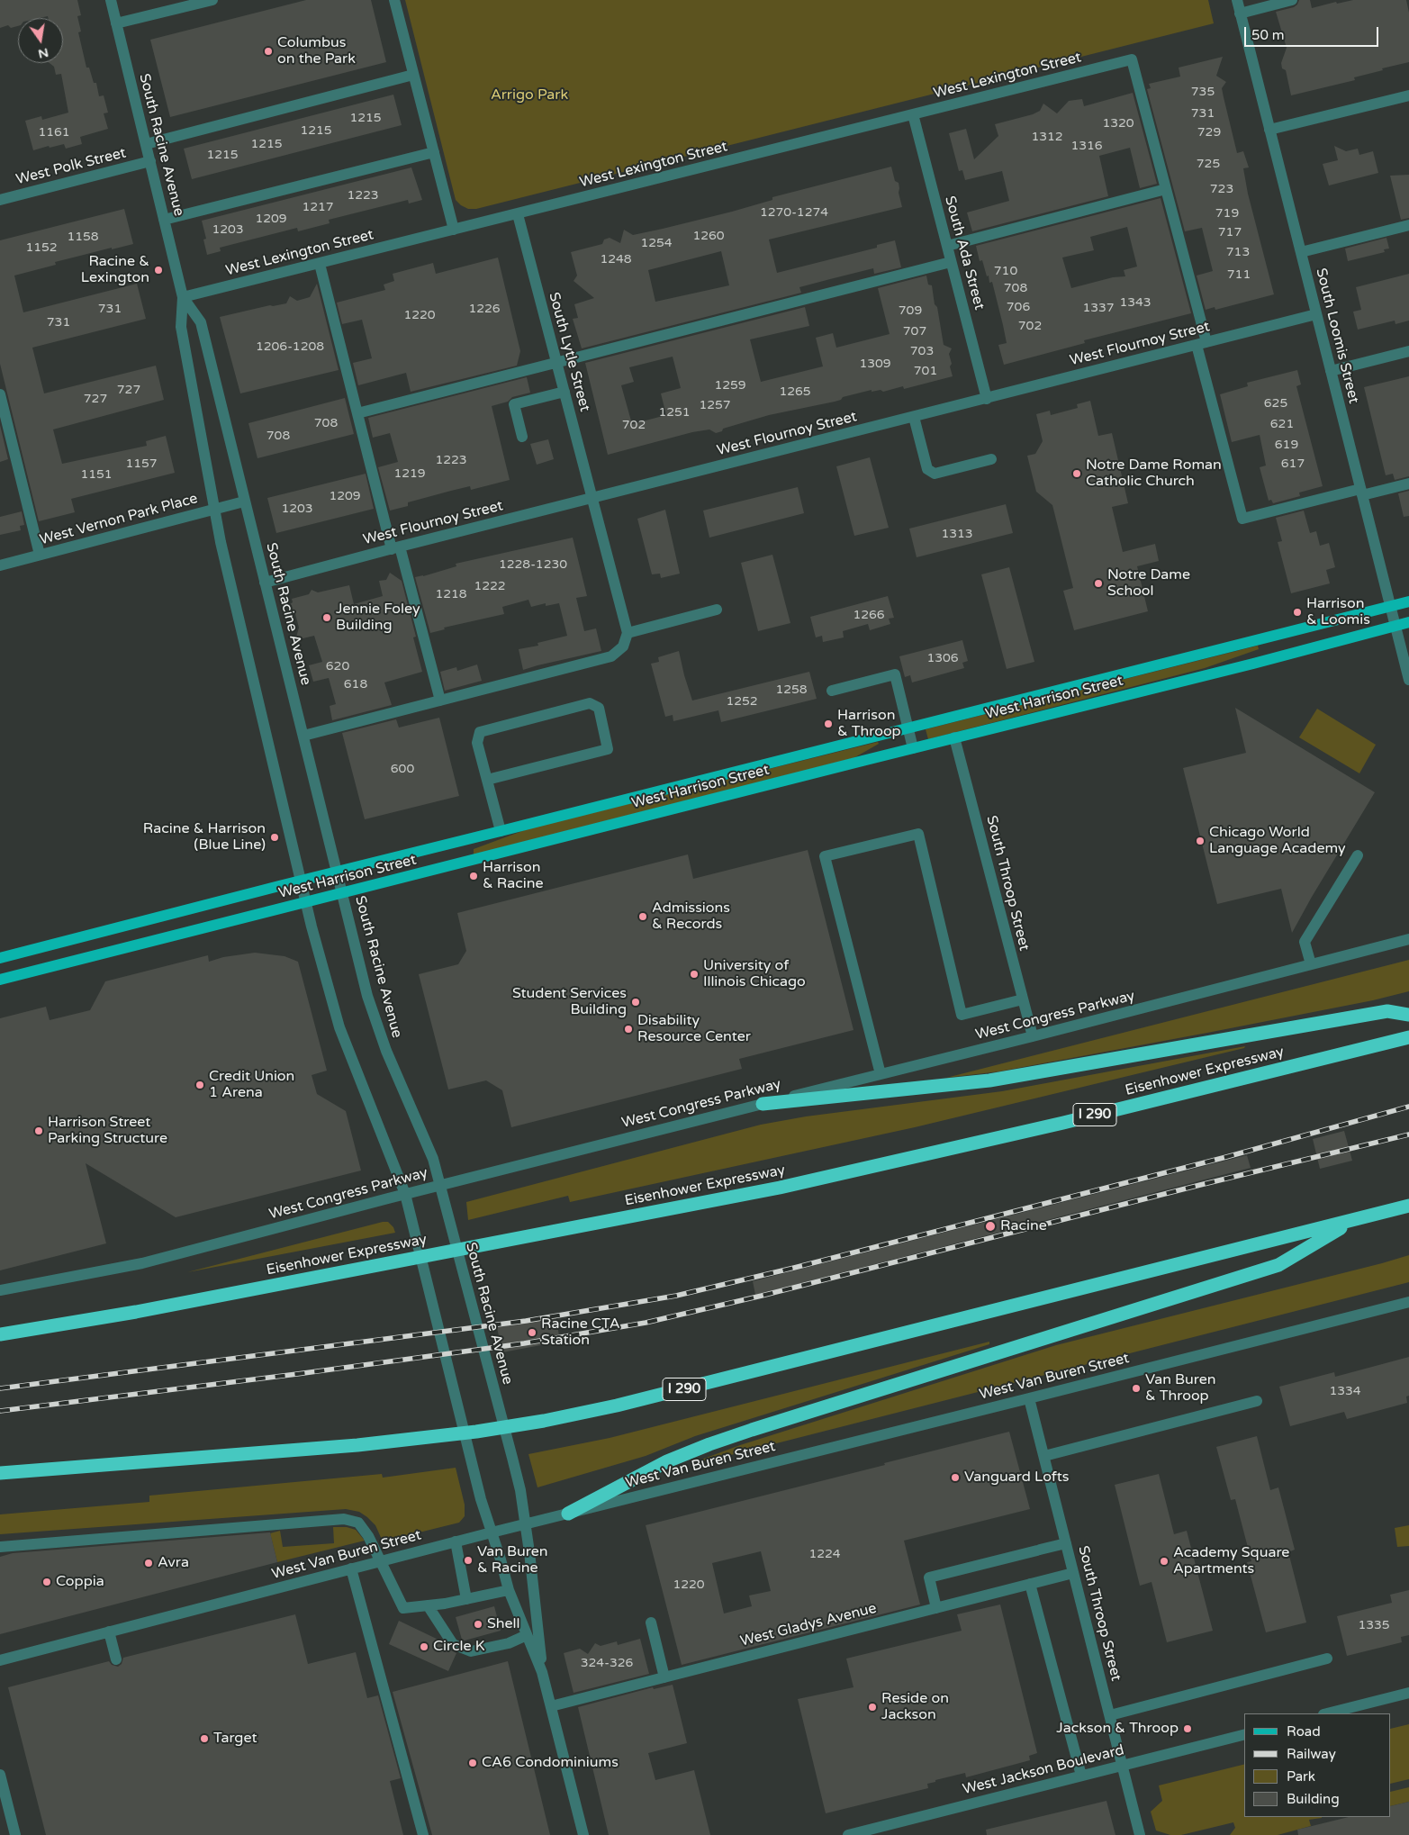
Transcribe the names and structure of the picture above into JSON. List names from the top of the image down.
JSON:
{
  "streets": {
    "highway": ["Eisenhower Expressway", "I 290"],
    "main road": ["West Harrison Street"],
    "street": [
      "West Lexington Street",
      "South Racine Avenue",
      "West Polk Street",
      "South Ada Street",
      "South Loomis Street",
      "West Flournoy Street",
      "South Lytle Street",
      "West Vernon Park Place",
      "South Throop Street",
      "West Congress Parkway",
      "West Van Buren Street",
      "West Gladys Avenue",
      "West Jackson Boulevard"
    ]
  },
  "crossings": [
    ["West Lexington Street", "South Racine Avenue"],
    ["West Lexington Street", "South Ada Street"],
    ["West Lexington Street", "South Lytle Street"],
    ["South Racine Avenue", "West Polk Street"],
    ["South Racine Avenue", "West Flournoy Street"],
    ["South Racine Avenue", "West Vernon Park Place"],
    ["South Racine Avenue", "West Harrison Street"],
    ["South Racine Avenue", "West Congress Parkway"],
    ["South Racine Avenue", "West Van Buren Street"],
    ["South Racine Avenue", "West Gladys Avenue"],
    ["South Ada Street", "West Flournoy Street"],
    ["South Loomis Street", "West Flournoy Street"],
    ["South Loomis Street", "West Harrison Street"],
    ["West Flournoy Street", "South Lytle Street"],
    ["West Harrison Street", "South Throop Street"],
    ["South Throop Street", "West Congress Parkway"],
    ["South Throop Street", "West Van Buren Street"],
    ["South Throop Street", "West Gladys Avenue"],
    ["South Throop Street", "West Jackson Boulevard"]
  ],
  "parks": ["Arrigo Park"],
  "places": [
    "Columbus on the Park",
    "Racine & Lexington",
    "Notre Dame Roman Catholic Church",
    "Notre Dame School",
    "Harrison & Loomis",
    "Jennie Foley Building",
    "Harrison & Throop",
    "Racine & Harrison (Blue Line)",
    "Chicago World Language Academy",
    "Harrison & Racine",
    "Admissions & Records",
    "University of Illinois Chicago",
    "Student Services Building",
    "Disability Resource Center",
    "Credit Union 1 Arena",
    "Harrison Street Parking Structure",
    "Racine",
    "Racine CTA Station",
    "Van Buren & Throop",
    "Vanguard Lofts",
    "Van Buren & Racine",
    "Academy Square Apartments",
    "Avra",
    "Coppia",
    "Shell",
    "Circle K",
    "Reside on Jackson",
    "Jackson & Throop",
    "Target",
    "CA6 Condominiums"
  ],
  "house_numbers": [
    "735",
    "731",
    "1215",
    "1320",
    "1215",
    "1161",
    "729",
    "1312",
    "1215",
    "1316",
    "1215",
    "725",
    "723",
    "1223",
    "1217",
    "1270-1274",
    "719",
    "1209",
    "1203",
    "717",
    "1260",
    "1158",
    "1254",
    "1152",
    "713",
    "1248",
    "710",
    "711",
    "708",
    "1343",
    "706",
    "1337",
    "731",
    "1226",
    "709",
    "1220",
    "731",
    "702",
    "707",
    "1206-1208",
    "703",
    "1309",
    "701",
    "1259",
    "727",
    "1265",
    "727",
    "625",
    "1257",
    "1251",
    "708",
    "621",
    "702",
    "708",
    "619",
    "1223",
    "1157",
    "617",
    "1219",
    "1151",
    "1209",
    "1203",
    "1313",
    "1228-1230",
    "1222",
    "1218",
    "1266",
    "1306",
    "620",
    "618",
    "1258",
    "1252",
    "600",
    "1334",
    "1224",
    "1220",
    "1335",
    "324-326"
  ],
  "legend": [
    "Road",
    "Railway",
    "Park",
    "Building"
  ],
  "scale_bar": "50 m",
  "north": "bottom"
}
